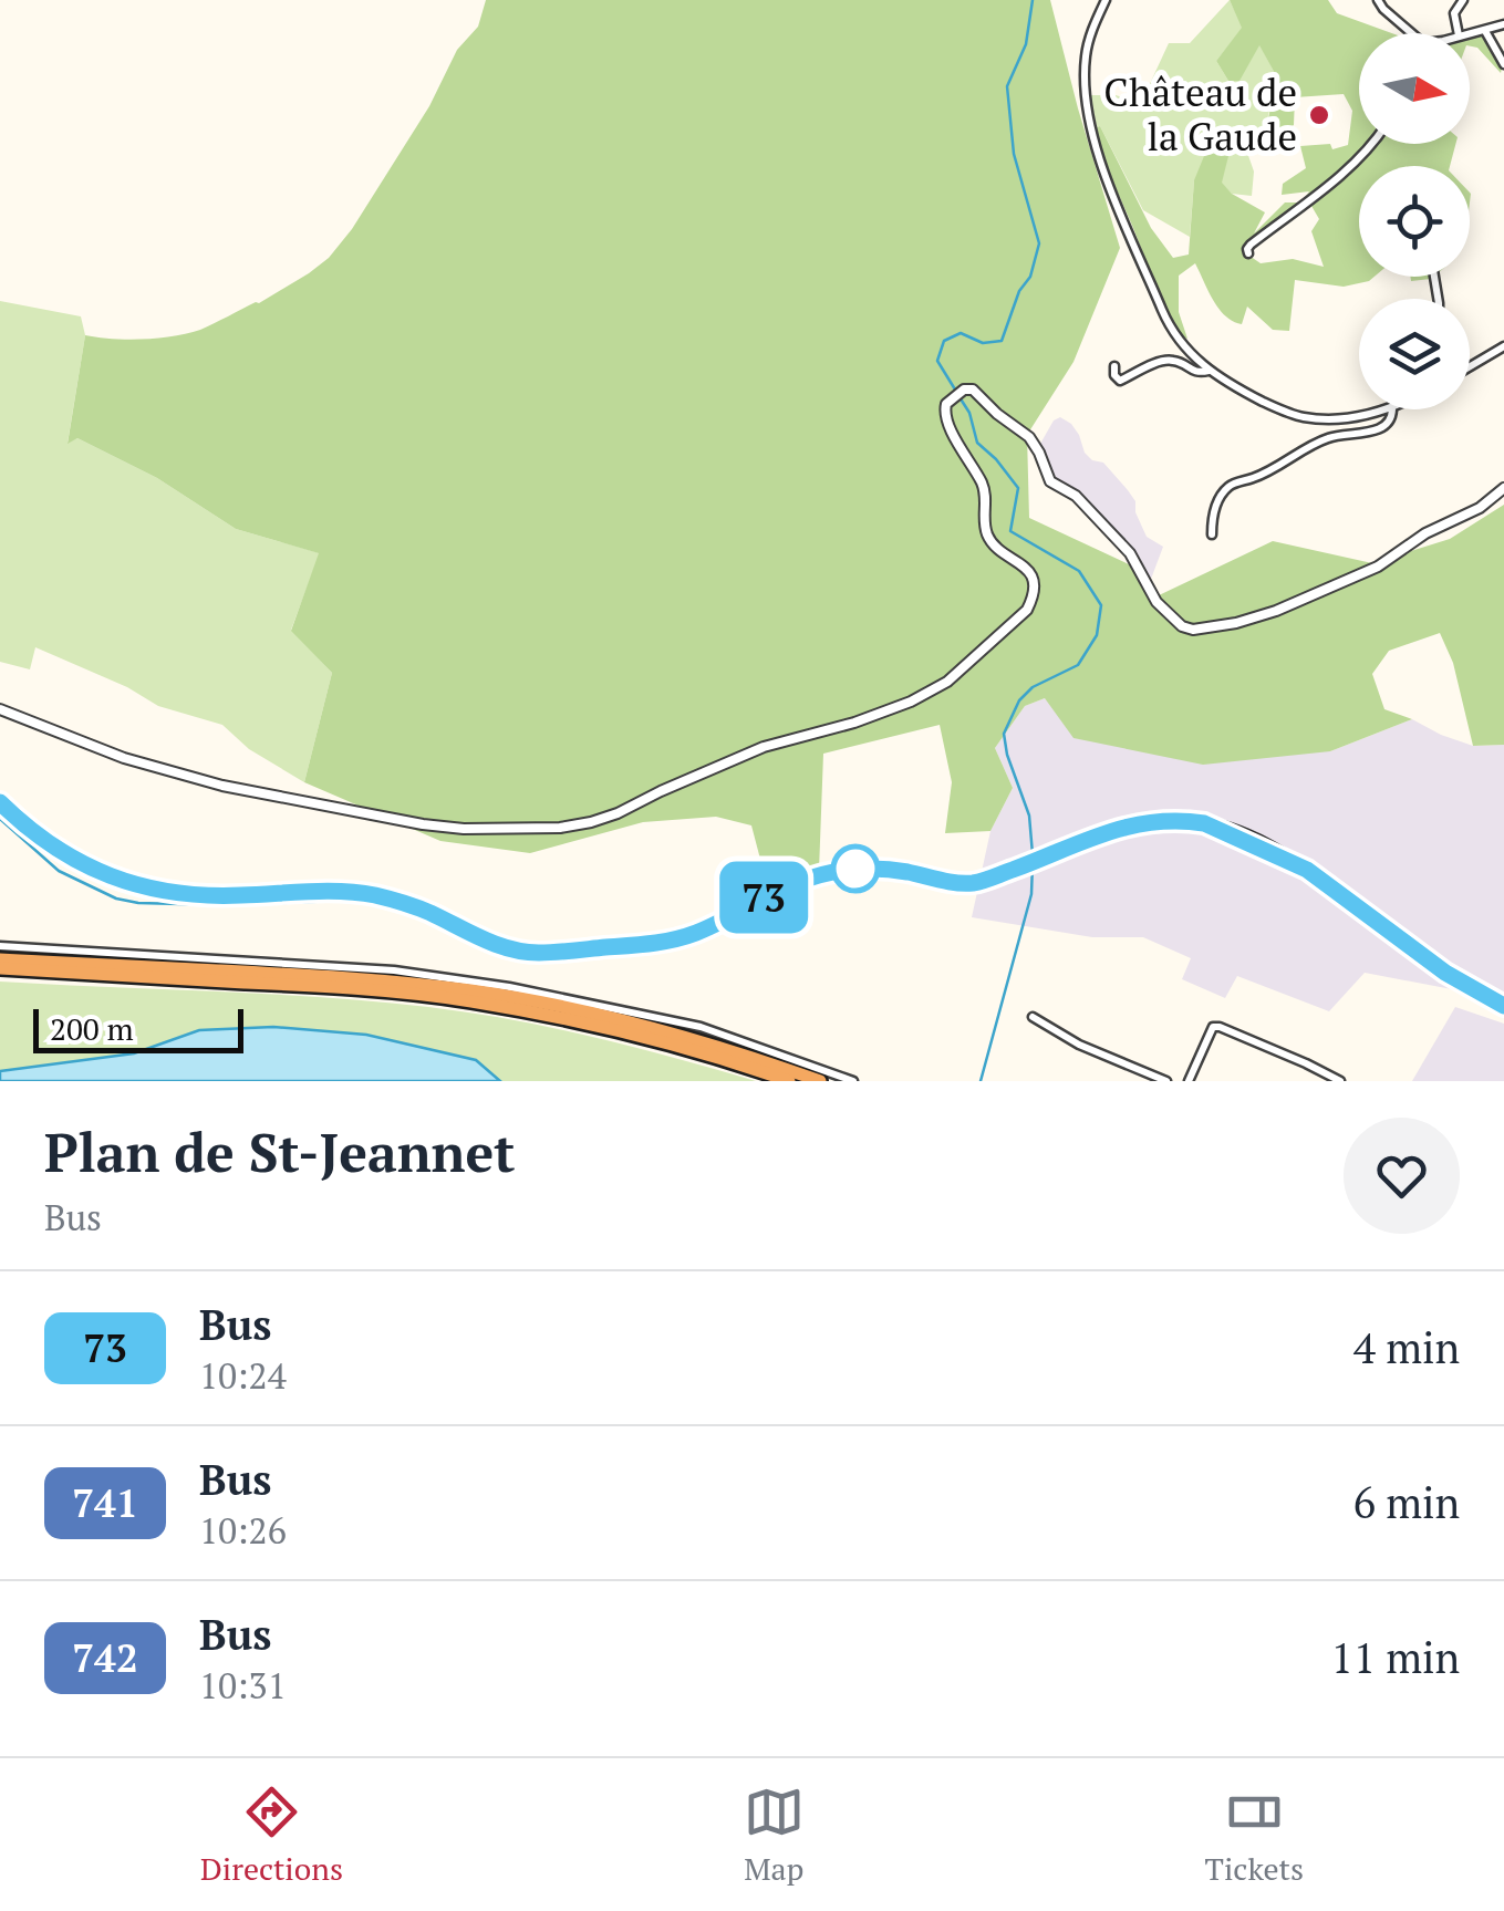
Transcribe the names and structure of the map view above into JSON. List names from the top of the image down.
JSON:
{
  "places": ["Château de la Gaude"],
  "lines": ["bus line 73"],
  "scale_bar": "200 m",
  "north": "right",
  "page": {
    "on_map": "73",
    "scale": "200 m",
    "heading": ["Plan de St-Jeannet", "Bus"],
    "list": [
      {
        "mark": "73",
        "name": "Bus",
        "note": "10:24",
        "value": "4 min"
      },
      {
        "mark": "741",
        "name": "Bus",
        "note": "10:26",
        "value": "6 min"
      },
      {
        "mark": "742",
        "name": "Bus",
        "note": "10:31",
        "value": "11 min"
      }
    ],
    "tabs": ["Directions", "Map", "Tickets"]
  }
}
